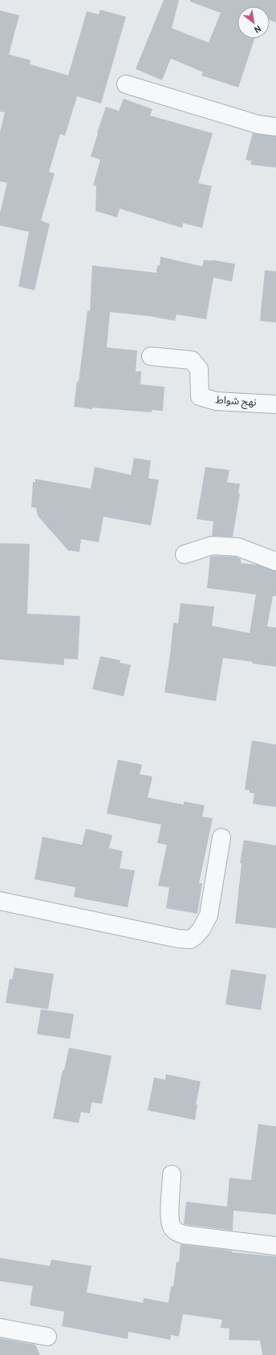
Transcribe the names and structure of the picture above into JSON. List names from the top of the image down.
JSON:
{
  "streets": {
    "street": ["نهج شواط"]
  },
  "north": "bottom right"
}
